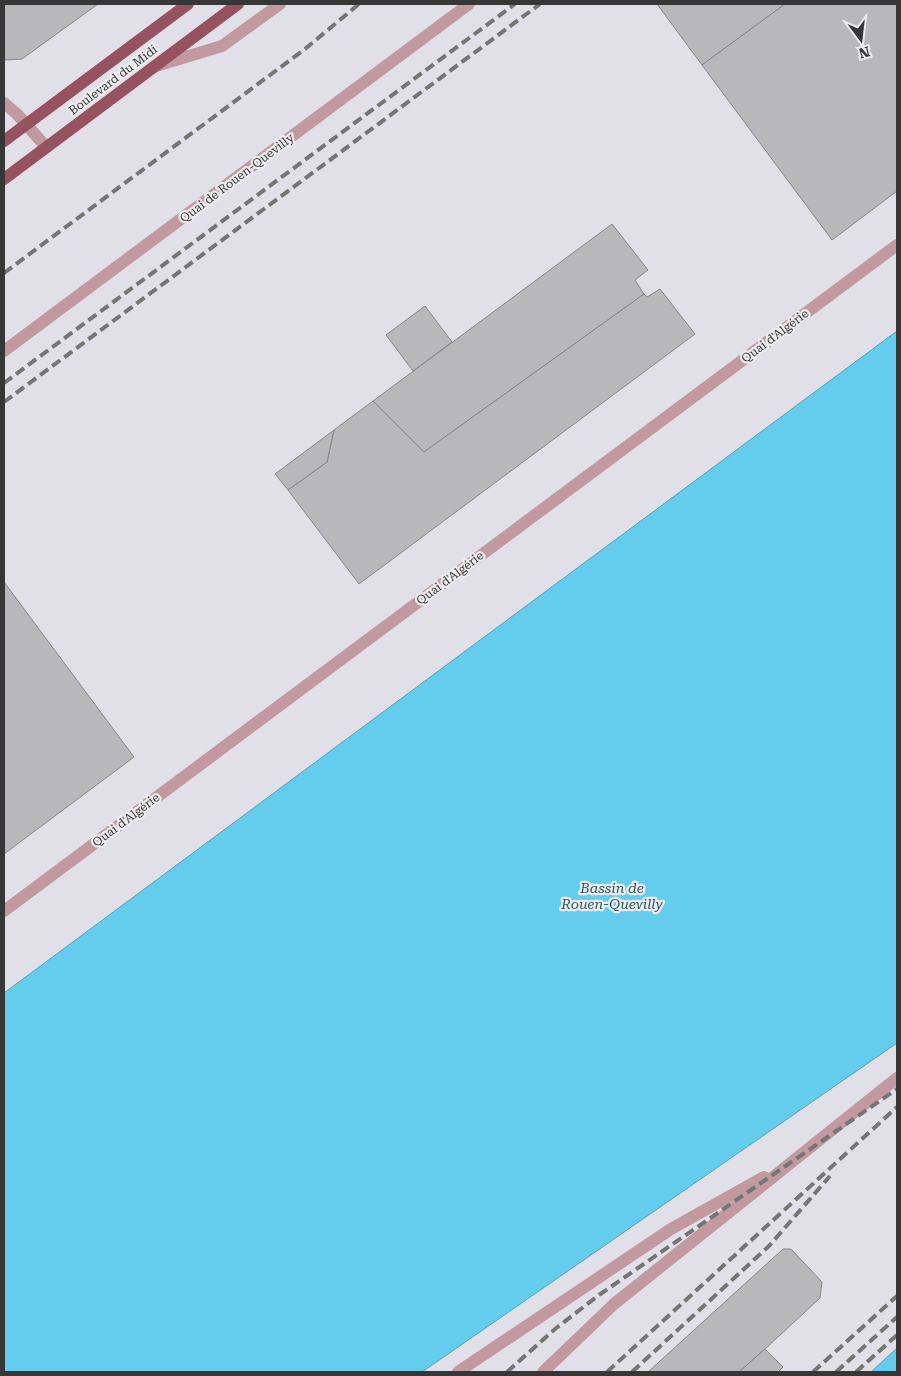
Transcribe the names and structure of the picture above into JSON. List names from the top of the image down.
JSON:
{
  "streets": {
    "main road": ["Boulevard du Midi"],
    "street": ["Quai de Rouen-Quevilly", "Quai d'Algérie"]
  },
  "water": ["Bassin de Rouen-Quevilly"],
  "north": "bottom"
}
